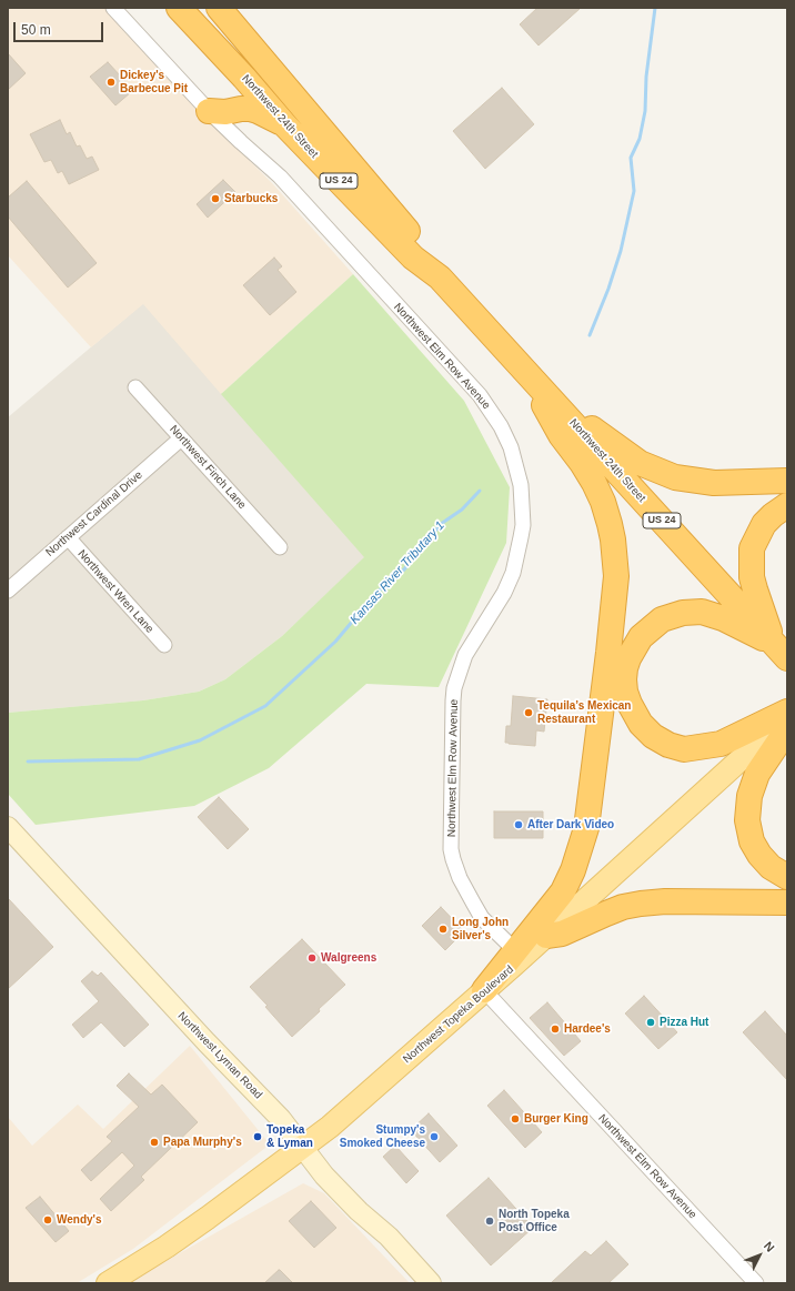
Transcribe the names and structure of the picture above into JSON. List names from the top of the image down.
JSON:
{
  "streets": {
    "highway": ["Northwest 24th Street", "US 24"],
    "main road": ["Northwest Topeka Boulevard"],
    "street": [
      "Northwest Elm Row Avenue",
      "Northwest Finch Lane",
      "Northwest Cardinal Drive",
      "Northwest Wren Lane",
      "Northwest Lyman Road"
    ]
  },
  "crossings": [
    ["Northwest Elm Row Avenue", "Northwest Topeka Boulevard"],
    ["Northwest Finch Lane", "Northwest Cardinal Drive"],
    ["Northwest Cardinal Drive", "Northwest Wren Lane"],
    ["Northwest Topeka Boulevard", "Northwest Lyman Road"]
  ],
  "water": ["Kansas River Tributary 1"],
  "places": [
    "Dickey's Barbecue Pit",
    "Starbucks",
    "Tequila’s Mexican Restaurant",
    "After Dark Video",
    "Long John Silver's",
    "Walgreens",
    "Pizza Hut",
    "Hardee's",
    "Burger King",
    "Topeka & Lyman",
    "Stumpy's Smoked Cheese",
    "Papa Murphy's",
    "Wendy's",
    "North Topeka Post Office"
  ],
  "scale_bar": "50 m",
  "north": "top right"
}
